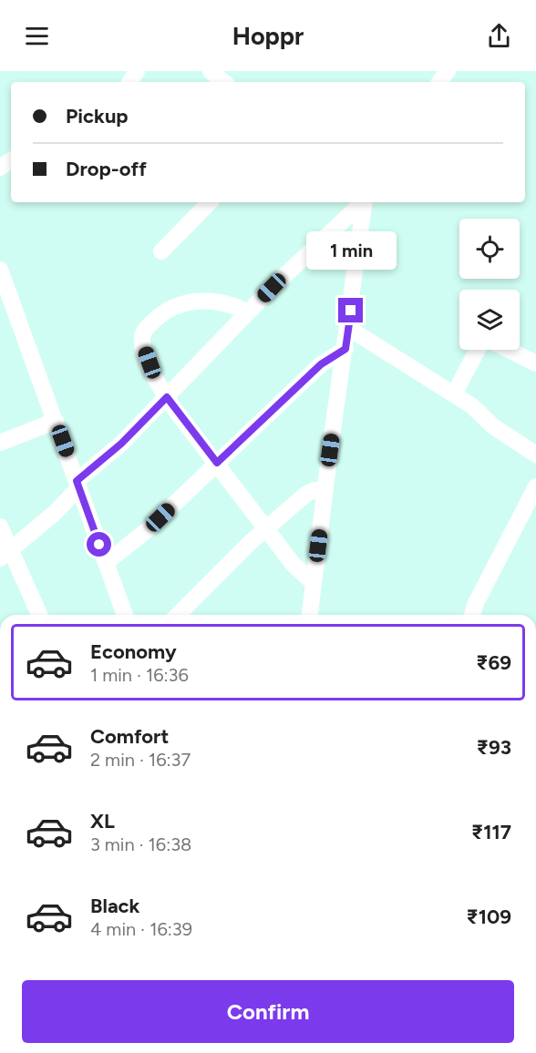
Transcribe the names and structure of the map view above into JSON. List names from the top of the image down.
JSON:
{
  "page": {
    "header": "Hoppr",
    "banner": ["Pickup", "Drop-off"],
    "bubble": "1 min",
    "list": [
      {
        "name": "Economy",
        "note": "1 min · 16:36",
        "value": "₹69"
      },
      {
        "name": "Comfort",
        "note": "2 min · 16:37",
        "value": "₹93"
      },
      {
        "name": "XL",
        "note": "3 min · 16:38",
        "value": "₹117"
      },
      {
        "name": "Black",
        "note": "4 min · 16:39",
        "value": "₹109"
      }
    ],
    "buttons": "Confirm"
  }
}
